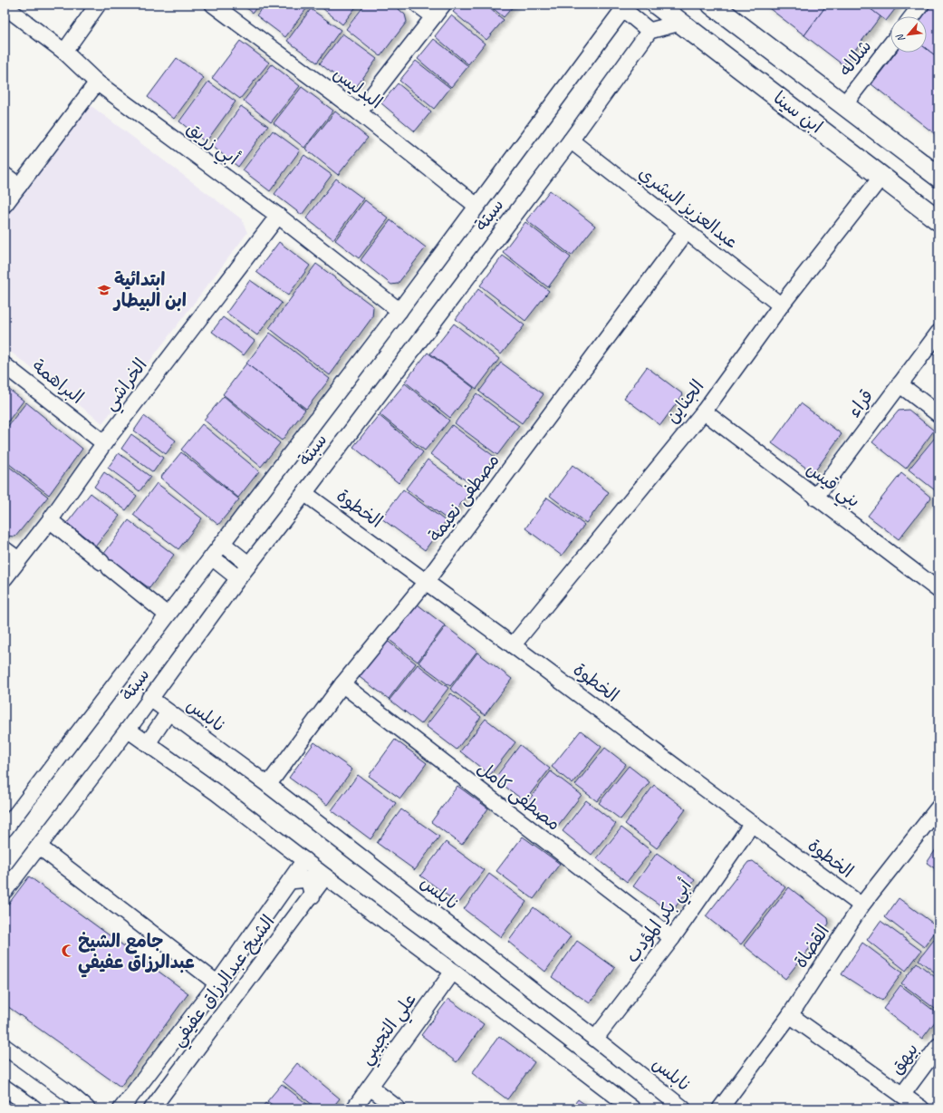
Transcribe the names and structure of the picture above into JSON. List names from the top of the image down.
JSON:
{
  "streets": {
    "street": [
      "شلاله",
      "البدليس",
      "ابن سينا",
      "أبي زريق",
      "عبدالعزيز البشري",
      "سبتة",
      "البراهمة",
      "الخراشي",
      "الجناين",
      "قراء",
      "بني قيس",
      "مصطفى نعيمة",
      "الخطوة",
      "نابلس",
      "مصطفى كامل",
      "أبي بكر المؤدب",
      "القضاة",
      "الشيخ عبدالرزاق عفيفي",
      "علي التجيبي",
      "بيهق"
    ]
  },
  "crossings": [
    ["شلاله", "ابن سينا"],
    ["البدليس", "سبتة"],
    ["ابن سينا", "الجناين"],
    ["أبي زريق", "سبتة"],
    ["أبي زريق", "الخراشي"],
    ["عبدالعزيز البشري", "سبتة"],
    ["عبدالعزيز البشري", "الجناين"],
    ["عبدالعزيز البشري", "مصطفى نعيمة"],
    ["سبتة", "الخطوة"],
    ["سبتة", "نابلس"],
    ["البراهمة", "الخراشي"],
    ["الجناين", "بني قيس"],
    ["الجناين", "الخطوة"],
    ["قراء", "بني قيس"],
    ["مصطفى نعيمة", "الخطوة"],
    ["مصطفى نعيمة", "نابلس"],
    ["مصطفى نعيمة", "مصطفى كامل"],
    ["الخطوة", "أبي بكر المؤدب"],
    ["الخطوة", "القضاة"],
    ["نابلس", "أبي بكر المؤدب"],
    ["مصطفى كامل", "أبي بكر المؤدب"]
  ],
  "places": {
    "school or university": ["ابتدائية ابن البيطار"],
    "mosque": ["جامع الشيخ عبدالرزاق عفيفي"]
  },
  "north": "bottom left"
}
